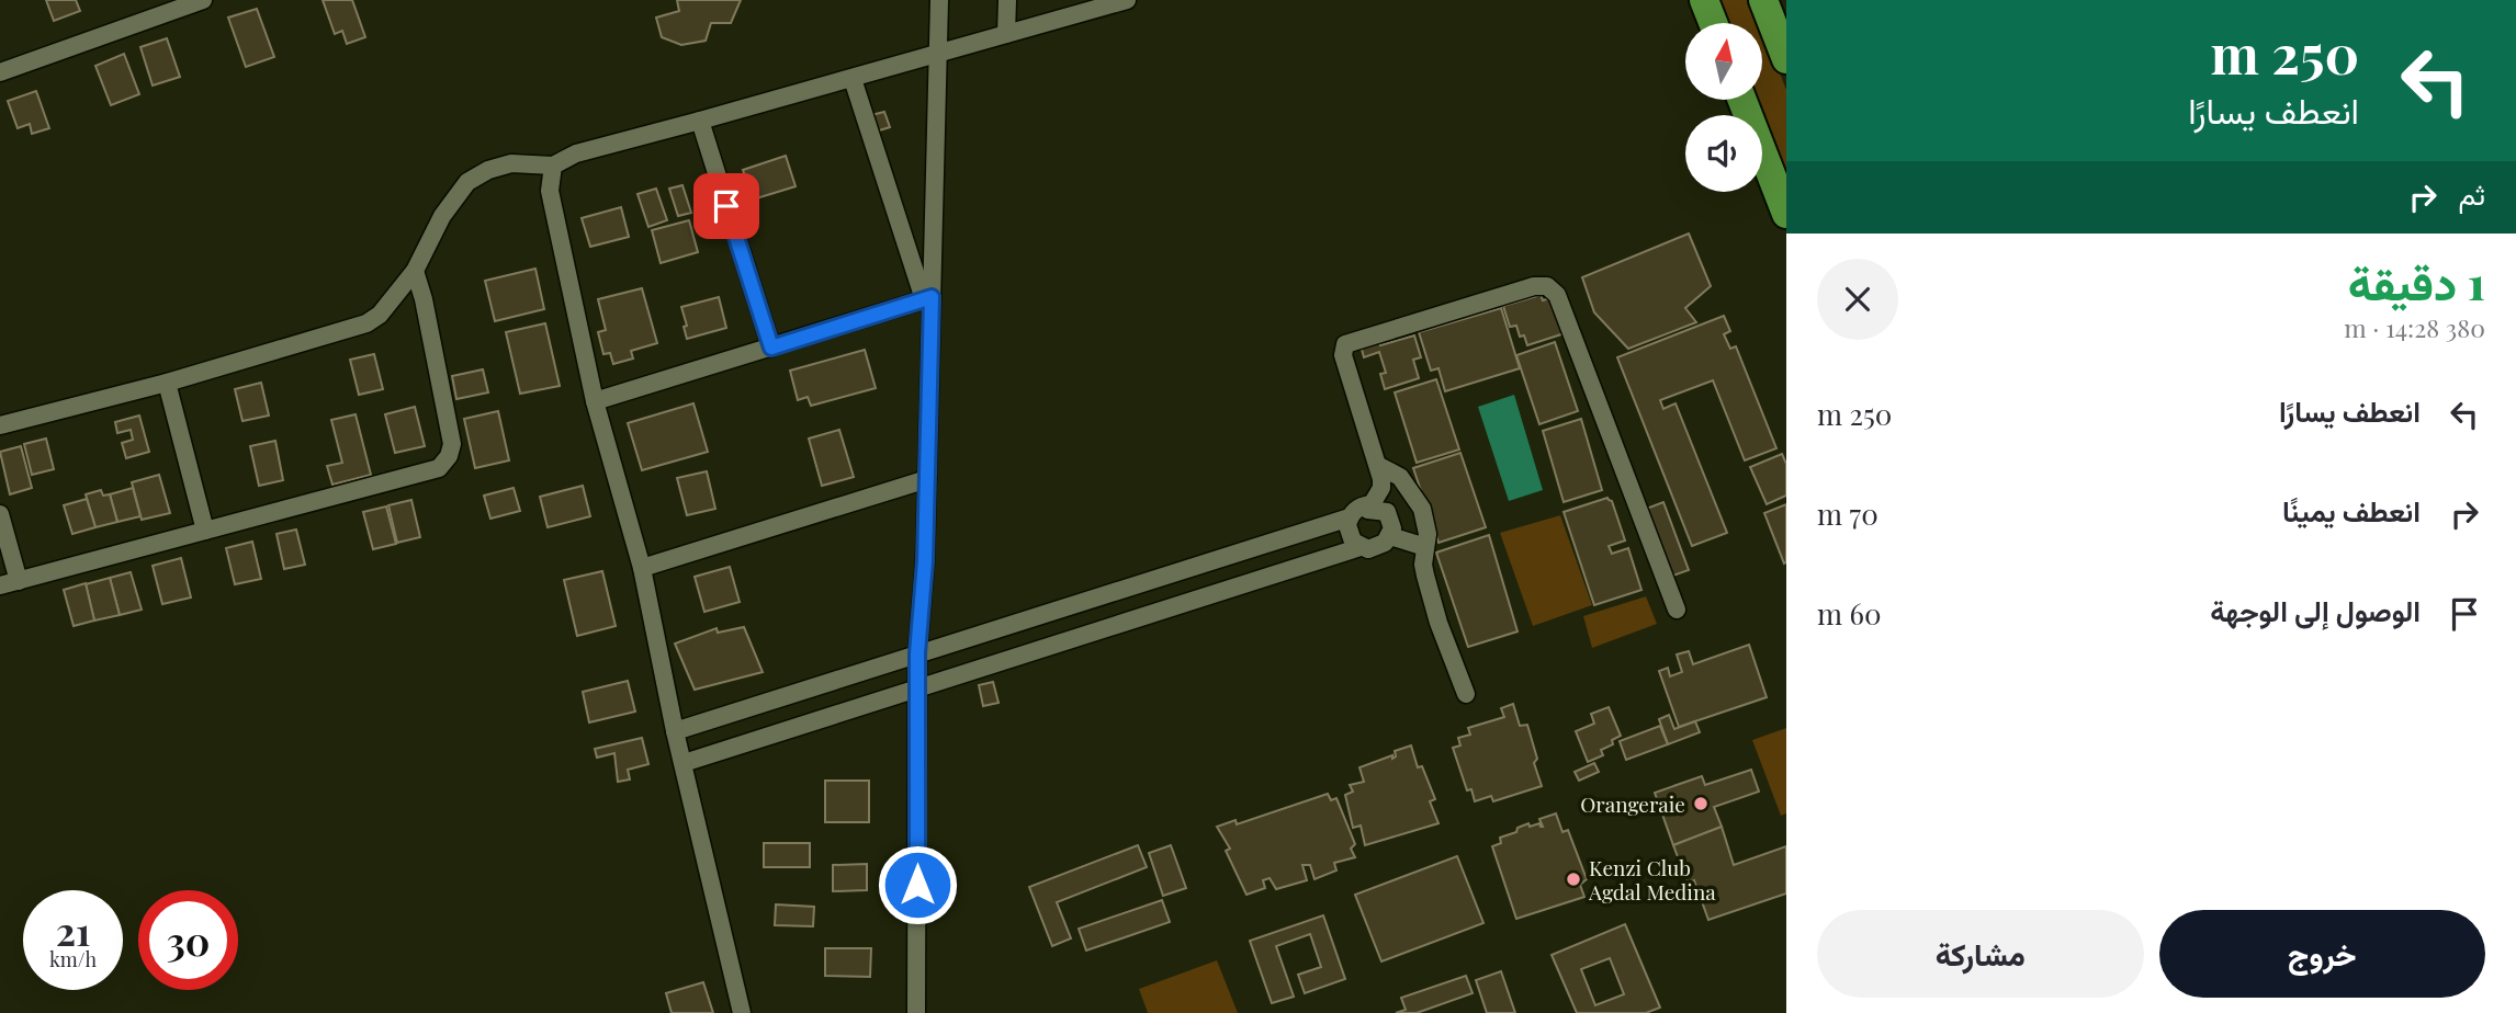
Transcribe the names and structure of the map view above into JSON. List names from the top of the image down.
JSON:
{
  "places": ["Orangeraie", "Kenzi Club Agdal Medina"],
  "north": "top",
  "page": {
    "turn": ["250 m", "انعطف يسارًا"],
    "then": "ثم",
    "heading": ["1 دقيقة", "380 m · 14:28"],
    "list": [
      {
        "name": "انعطف يسارًا",
        "value": "250 m"
      },
      {
        "name": "انعطف يمينًا",
        "value": "70 m"
      },
      {
        "name": "الوصول إلى الوجهة",
        "value": "60 m"
      }
    ],
    "speed": "21 km/h",
    "limit": "30",
    "buttons": ["خروج", "مشاركة"]
  }
}
